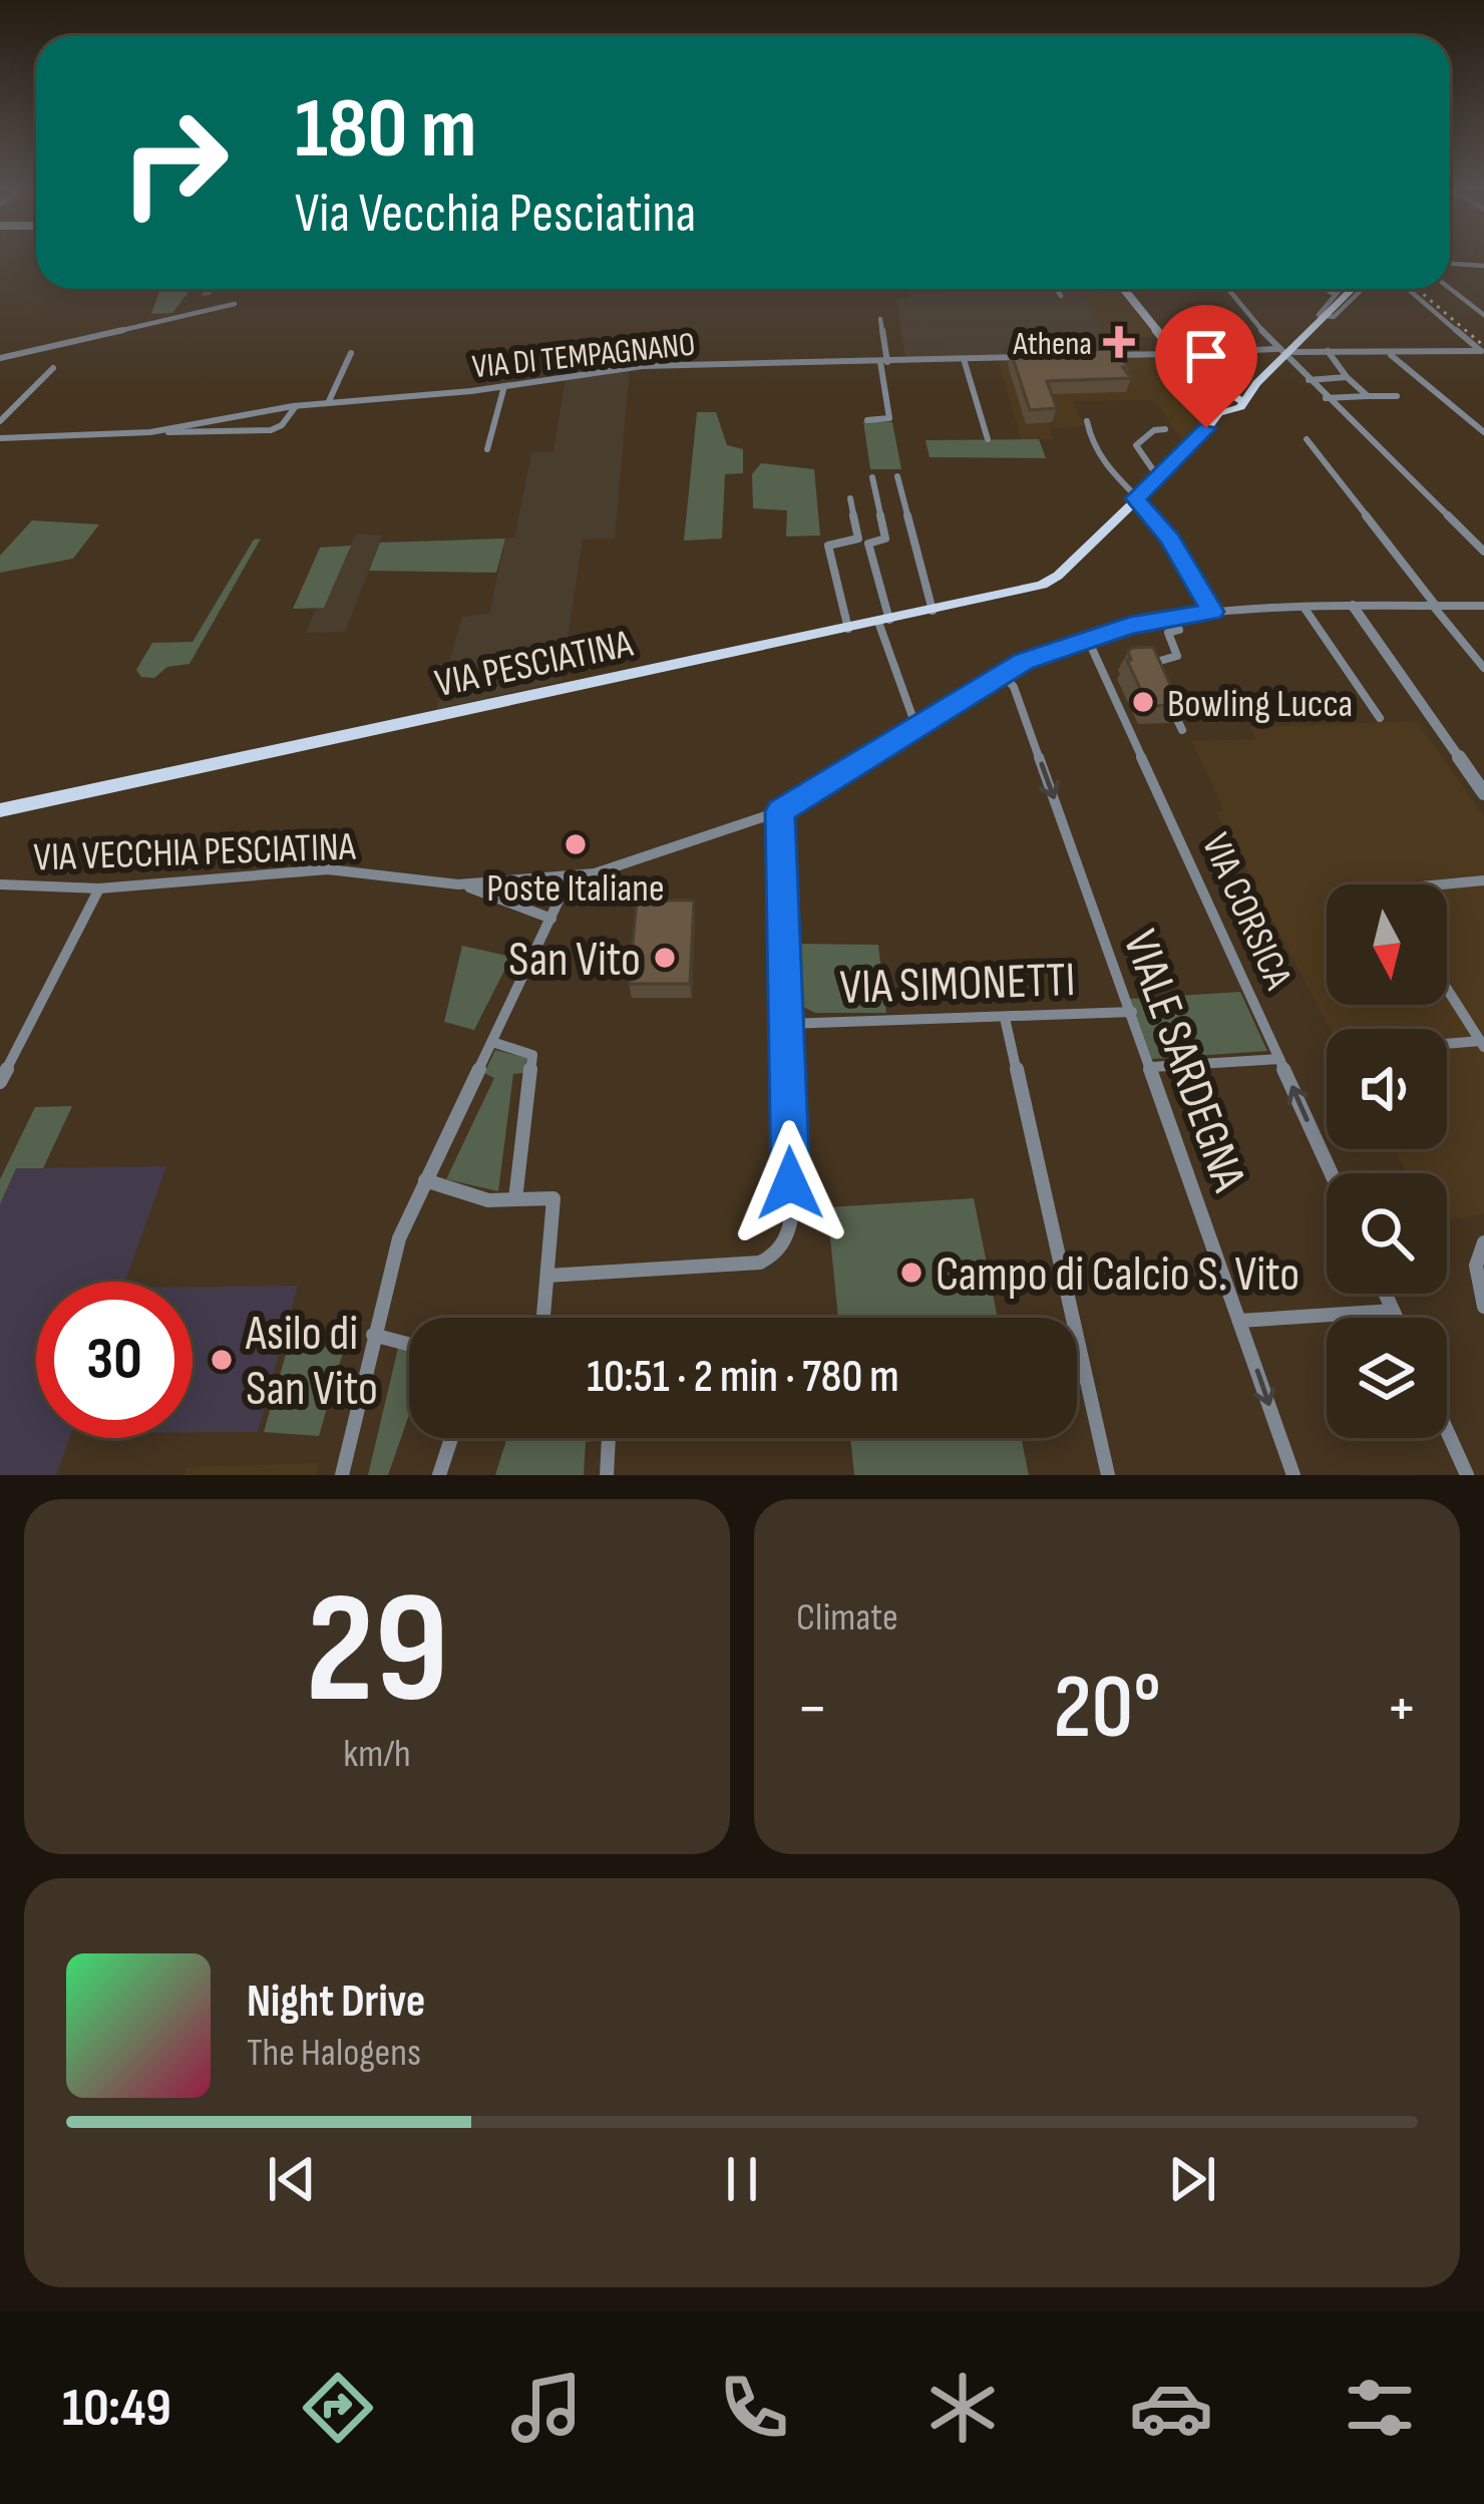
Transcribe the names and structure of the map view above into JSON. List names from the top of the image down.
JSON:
{
  "streets": {
    "main road": ["VIA PESCIATINA"],
    "street": [
      "VIA DI TEMPAGNANO",
      "VIA VECCHIA PESCIATINA",
      "VIA CORSICA",
      "VIA SIMONETTI",
      "VIALE SARDEGNA"
    ]
  },
  "crossings": [
    ["VIA VECCHIA PESCIATINA", "VIA CORSICA"],
    ["VIA VECCHIA PESCIATINA", "VIALE SARDEGNA"],
    ["VIA SIMONETTI", "VIALE SARDEGNA"]
  ],
  "one_way": ["VIALE SARDEGNA"],
  "places": {
    "health": ["Athena"],
    "other": [
      "Bowling Lucca",
      "Poste Italiane",
      "San Vito",
      "Campo di Calcio S. Vito",
      "Asilo di San Vito"
    ]
  },
  "north": "bottom",
  "page": {
    "turn": ["180 m", "Via Vecchia Pesciatina"],
    "limit": "30",
    "trip": "10:51 · 2 min · 780 m",
    "tile": [
      ["29", "km/h"],
      "Climate"
    ],
    "heat": ["−", "20°", "+"],
    "song": ["Night Drive", "The Halogens"],
    "tabs": "10:49"
  }
}
